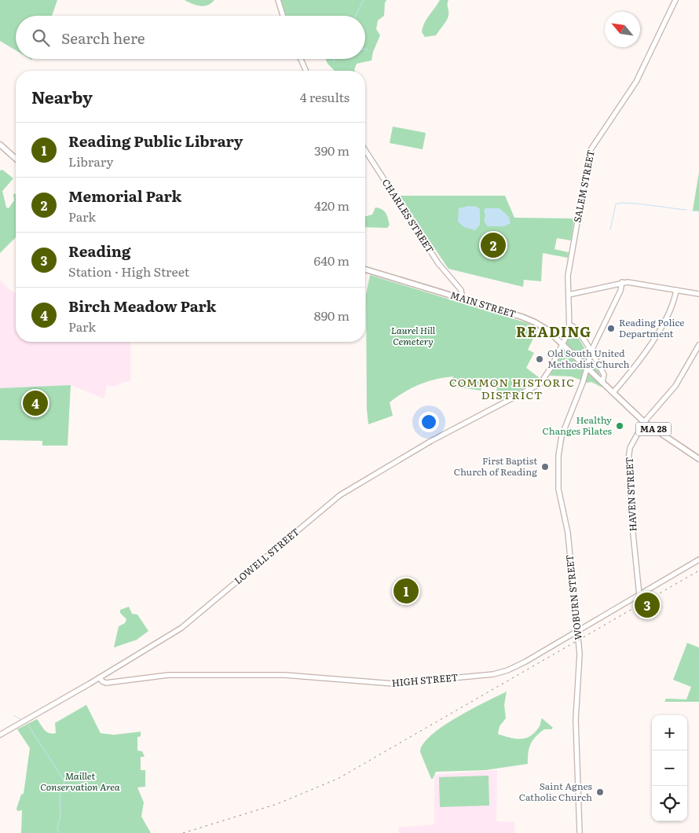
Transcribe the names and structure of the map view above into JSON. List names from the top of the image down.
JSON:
{
  "streets": {
    "main road": ["MAIN STREET", "MA 28"],
    "street": [
      "SALEM STREET",
      "CHARLES STREET",
      "HAVEN STREET",
      "LOWELL STREET",
      "WOBURN STREET",
      "HIGH STREET"
    ]
  },
  "crossings": [
    ["SALEM STREET", "MAIN STREET"],
    ["SALEM STREET", "LOWELL STREET"],
    ["CHARLES STREET", "MAIN STREET"],
    ["MAIN STREET", "HAVEN STREET"],
    ["MAIN STREET", "WOBURN STREET"],
    ["HAVEN STREET", "HIGH STREET"],
    ["LOWELL STREET", "HIGH STREET"],
    ["WOBURN STREET", "HIGH STREET"]
  ],
  "districts": ["READING", "COMMON HISTORIC DISTRICT"],
  "parks": ["Laurel Hill Cemetery", "Maillet Conservation Area"],
  "places": [
    "Reading Police Department",
    "Old South United Methodist Church",
    "Healthy Changes Pilates",
    "First Baptist Church of Reading",
    "Saint Agnes Catholic Church"
  ],
  "north": "top left",
  "page": {
    "search": "Search here",
    "heading": ["Nearby", "4 results"],
    "list": [
      {
        "mark": "1",
        "name": "Reading Public Library",
        "note": "Library",
        "value": "390 m"
      },
      {
        "mark": "2",
        "name": "Memorial Park",
        "note": "Park",
        "value": "420 m"
      },
      {
        "mark": "3",
        "name": "Reading",
        "note": "Station · High Street",
        "value": "640 m"
      },
      {
        "mark": "4",
        "name": "Birch Meadow Park",
        "note": "Park",
        "value": "890 m"
      }
    ],
    "pins": [
      "2",
      "4",
      "1",
      "3"
    ],
    "map_buttons": ["+", "−"]
  }
}
